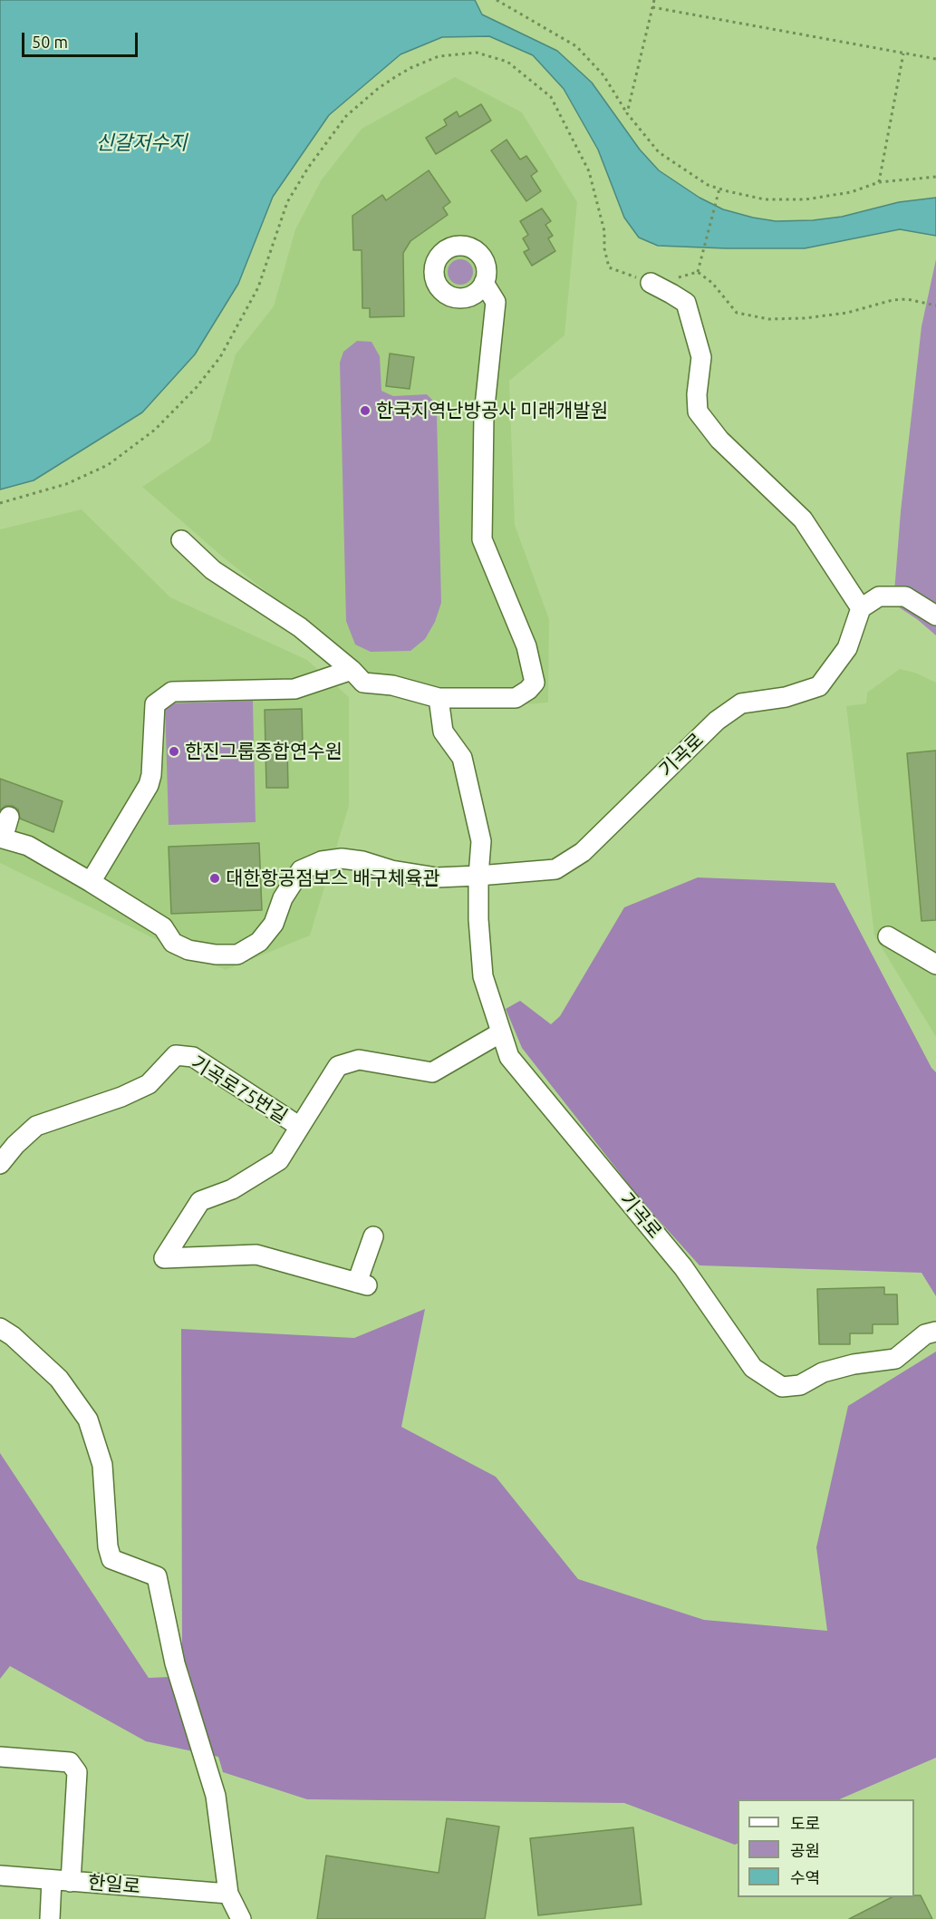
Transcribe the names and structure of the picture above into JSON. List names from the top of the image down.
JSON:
{
  "streets": {
    "street": ["기곡로", "기곡로75번길", "한일로"]
  },
  "crossings": [
    ["기곡로", "기곡로75번길"]
  ],
  "water": ["신갈저수지"],
  "places": ["한국지역난방공사 미래개발원", "한진그룹종합연수원", "대한항공점보스 배구체육관"],
  "legend": ["도로", "공원", "수역"],
  "scale_bar": "50 m"
}
